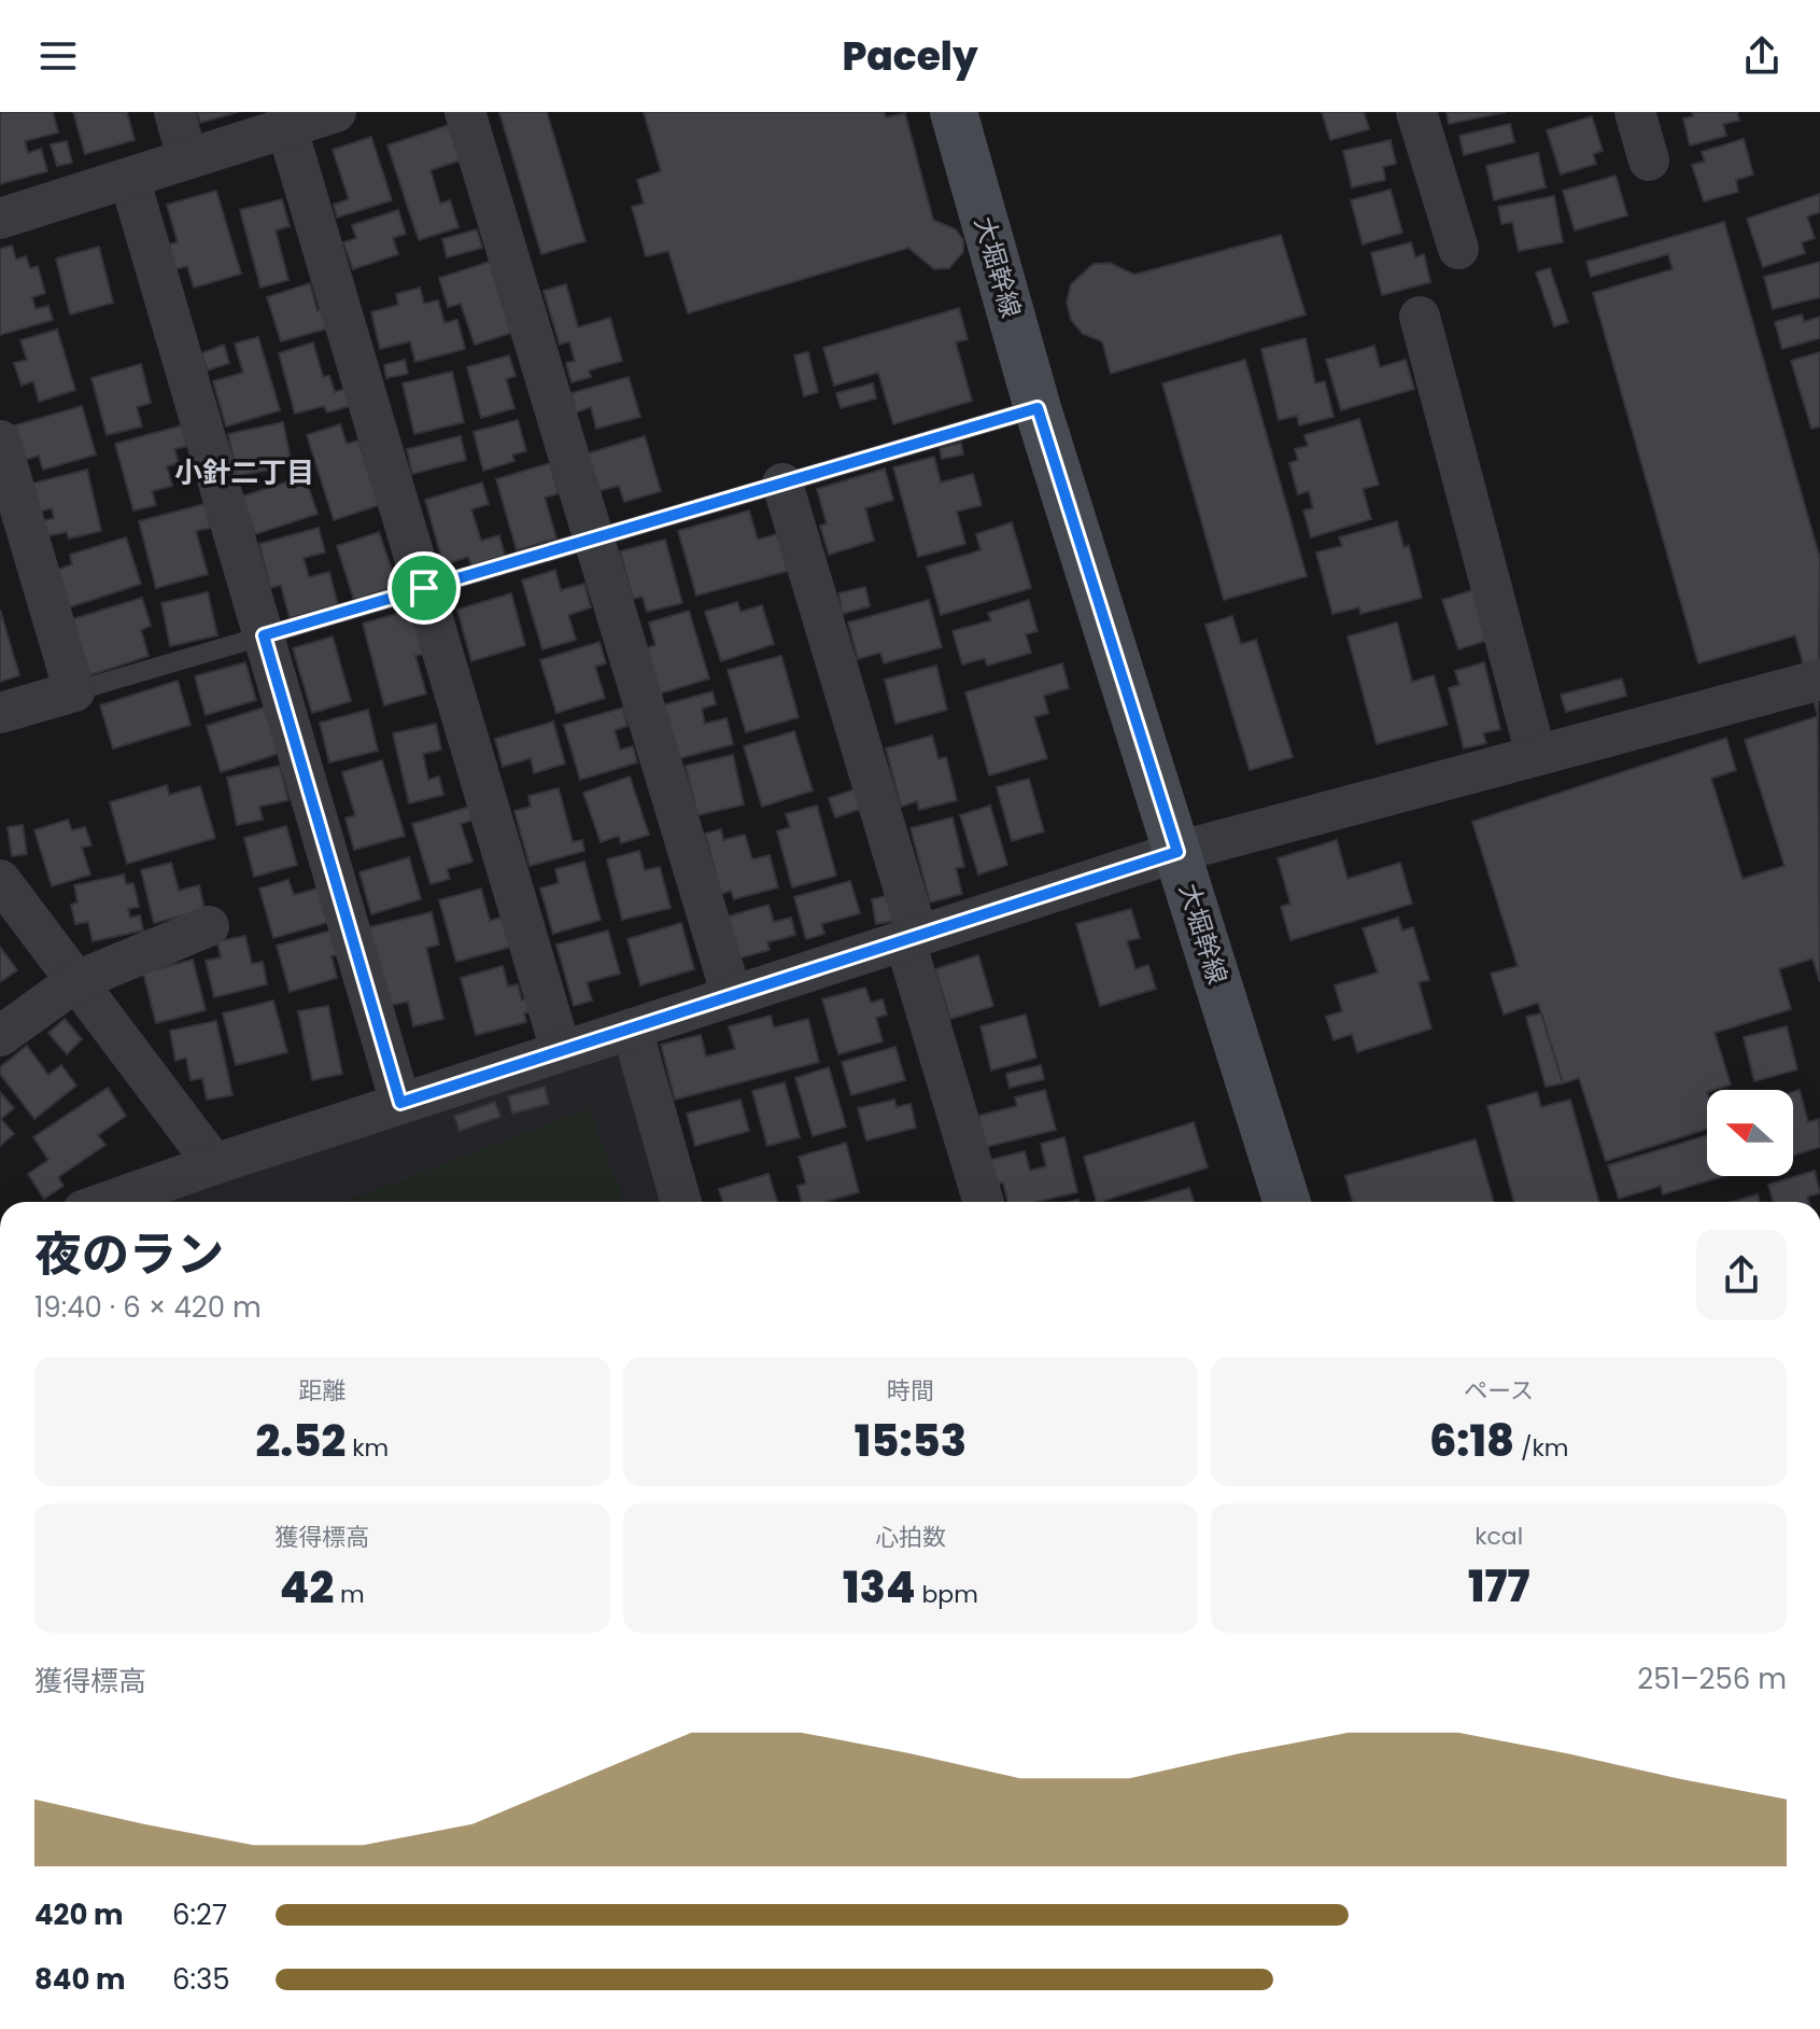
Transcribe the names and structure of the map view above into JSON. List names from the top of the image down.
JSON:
{
  "streets": {
    "street": ["大堀幹線"]
  },
  "districts": ["小針二丁目"],
  "north": "left",
  "page": {
    "header": "Pacely",
    "heading": ["夜のラン", "19:40 · 6 × 420 m"],
    "stats": [
      ["距離", "2.52 km"],
      ["時間", "15:53"],
      ["ペース", "6:18 /km"],
      ["獲得標高", "42 m"],
      ["心拍数", "134 bpm"],
      ["kcal", "177"]
    ],
    "chart": ["獲得標高", "251–256 m"],
    "list": [
      {
        "name": "420 m",
        "note": "6:27"
      },
      {
        "name": "840 m",
        "note": "6:35"
      }
    ]
  }
}
